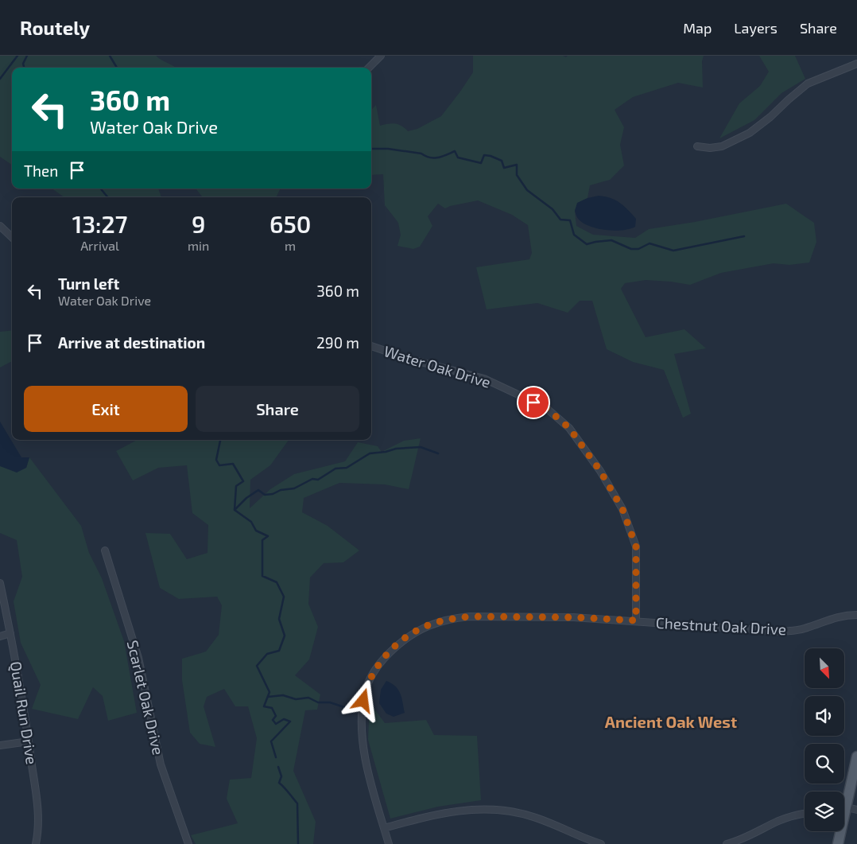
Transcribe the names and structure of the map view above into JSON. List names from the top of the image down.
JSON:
{
  "streets": {
    "street": [
      "Water Oak Drive",
      "Chestnut Oak Drive",
      "Scarlet Oak Drive",
      "Quail Run Drive"
    ]
  },
  "crossings": [
    ["Water Oak Drive", "Chestnut Oak Drive"]
  ],
  "districts": ["Ancient Oak West"],
  "north": "bottom right",
  "page": {
    "header": "Routely",
    "nav": ["Map", "Layers", "Share"],
    "turn": ["360 m", "Water Oak Drive"],
    "then": "Then",
    "eta": [
      "13:27",
      "Arrival",
      "9",
      "min",
      "650",
      "m"
    ],
    "list": [
      {
        "name": "Turn left",
        "note": "Water Oak Drive",
        "value": "360 m"
      },
      {
        "name": "Arrive at destination",
        "value": "290 m"
      }
    ],
    "buttons": ["Exit", "Share"]
  }
}
